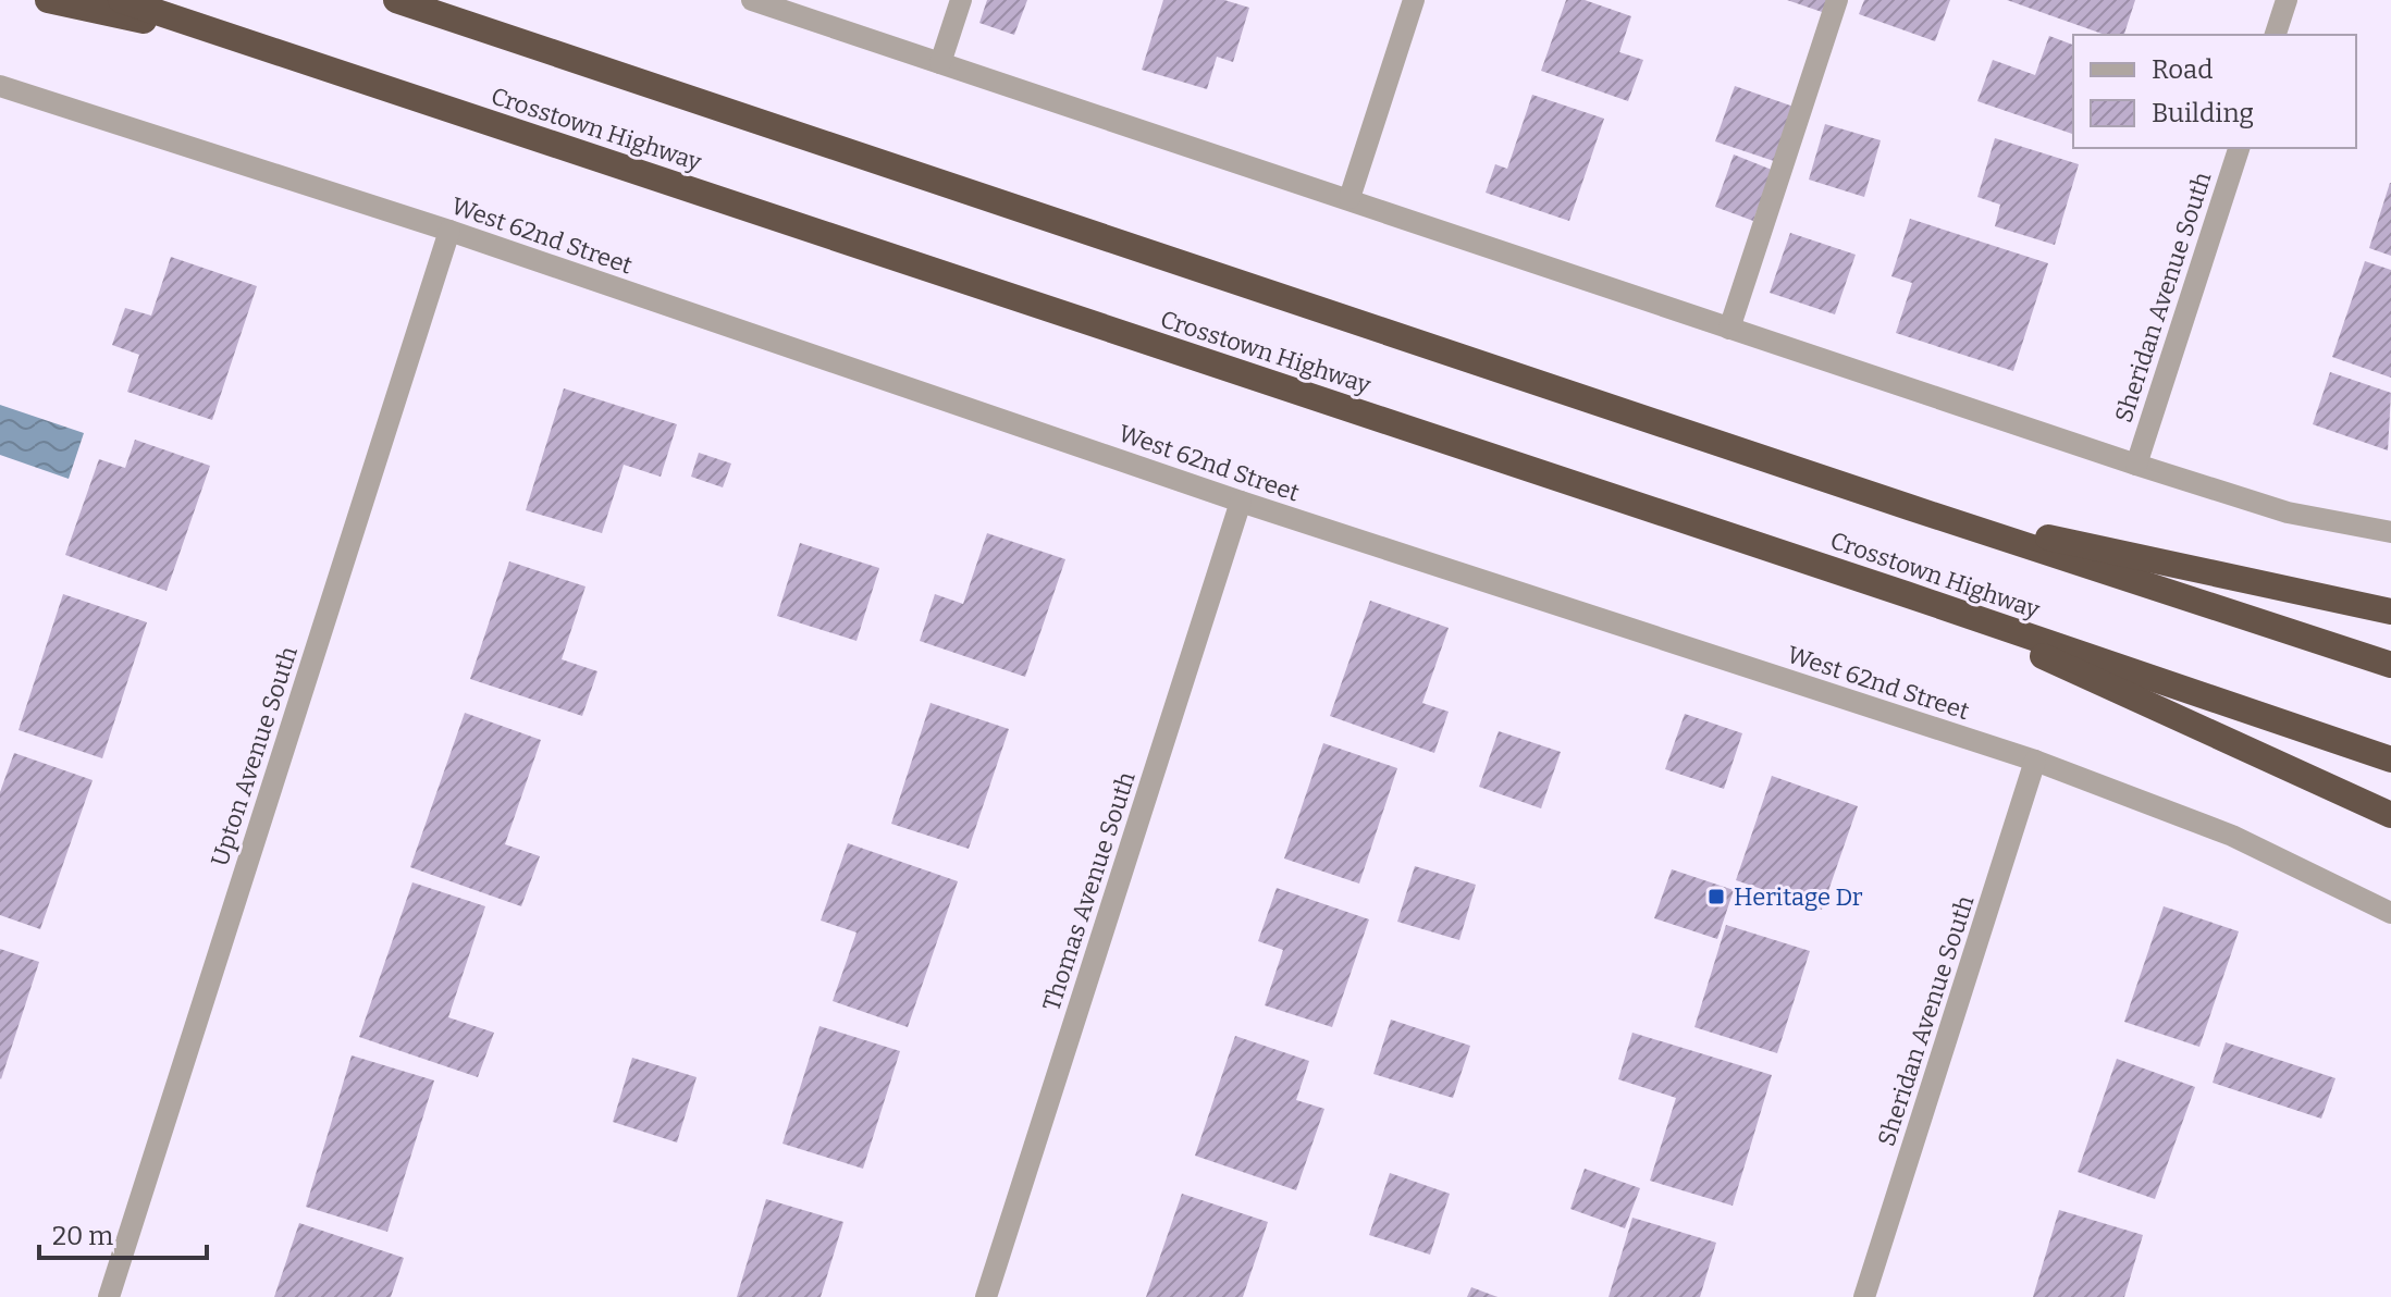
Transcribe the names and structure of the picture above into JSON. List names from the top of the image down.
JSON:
{
  "streets": {
    "highway": ["Crosstown Highway"],
    "street": [
      "West 62nd Street",
      "Sheridan Avenue South",
      "Upton Avenue South",
      "Thomas Avenue South"
    ]
  },
  "crossings": [
    ["West 62nd Street", "Sheridan Avenue South"],
    ["West 62nd Street", "Upton Avenue South"],
    ["West 62nd Street", "Thomas Avenue South"]
  ],
  "places": {
    "transit": ["Heritage Dr"]
  },
  "legend": ["Road", "Building"],
  "scale_bar": "20 m"
}
